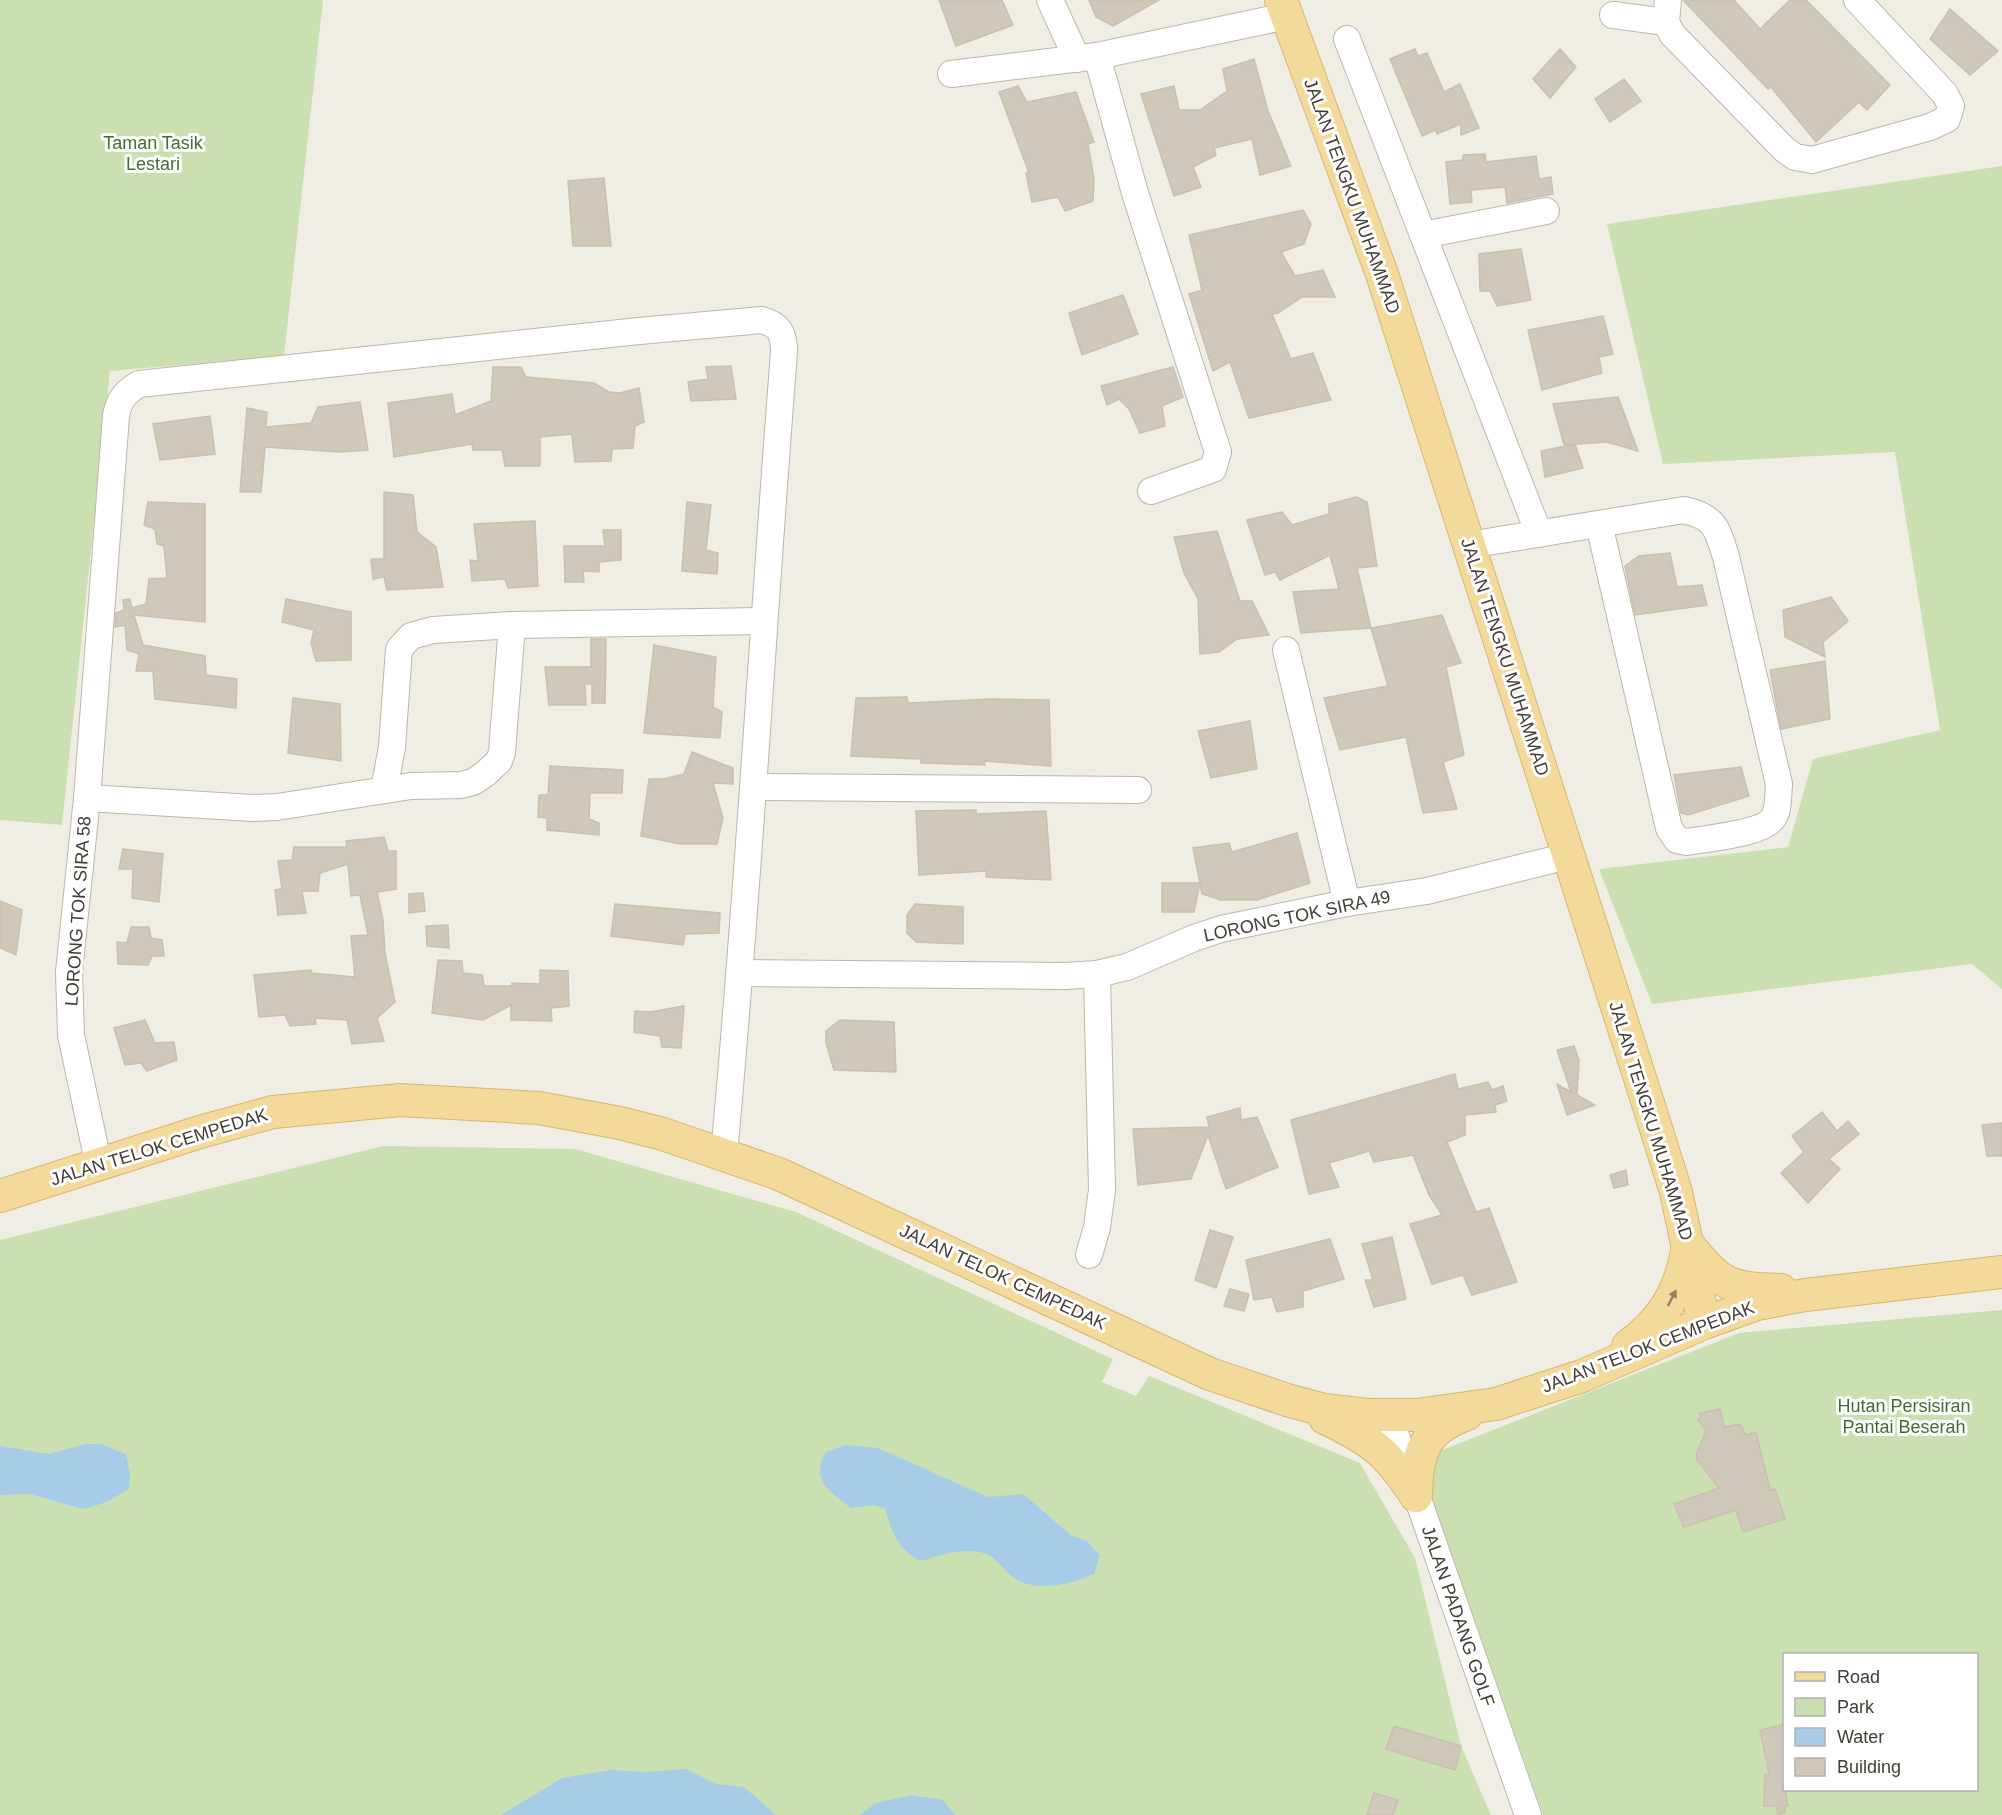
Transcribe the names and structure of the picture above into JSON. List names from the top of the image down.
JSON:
{
  "streets": {
    "main road": ["JALAN TENGKU MUHAMMAD", "JALAN TELOK CEMPEDAK"],
    "street": ["LORONG TOK SIRA 58", "LORONG TOK SIRA 49", "JALAN PADANG GOLF"]
  },
  "crossings": [
    ["JALAN TENGKU MUHAMMAD", "LORONG TOK SIRA 49"],
    ["JALAN TENGKU MUHAMMAD", "JALAN TELOK CEMPEDAK"],
    ["LORONG TOK SIRA 58", "JALAN TELOK CEMPEDAK"],
    ["JALAN TELOK CEMPEDAK", "JALAN PADANG GOLF"]
  ],
  "parks": ["Taman Tasik Lestari", "Hutan Persisiran Pantai Beserah"],
  "legend": [
    "Road",
    "Park",
    "Water",
    "Building"
  ]
}
